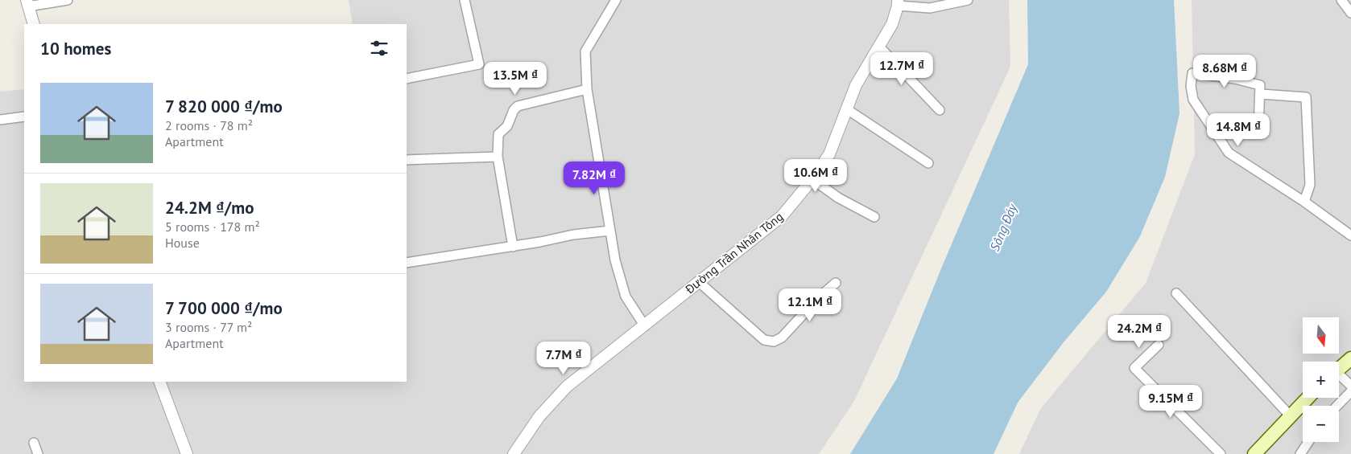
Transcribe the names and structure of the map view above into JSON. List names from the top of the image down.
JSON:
{
  "streets": {
    "street": ["Đường Trần Nhân Tông"]
  },
  "water": ["Sông Đáy"],
  "north": "bottom",
  "page": {
    "heading": "10 homes",
    "price": [
      "12.7M ₫",
      "8.68M ₫",
      "13.5M ₫",
      "14.8M ₫",
      "10.6M ₫",
      "7.82M ₫",
      "12.1M ₫",
      "24.2M ₫",
      "7.7M ₫",
      "9.15M ₫"
    ],
    "list": [
      {
        "name": "7 820 000 ₫/mo",
        "note": "2 rooms · 78 m² · Apartment"
      },
      {
        "name": "24.2M ₫/mo",
        "note": "5 rooms · 178 m² · House"
      },
      {
        "name": "7 700 000 ₫/mo",
        "note": "3 rooms · 77 m² · Apartment"
      }
    ],
    "map_buttons": ["+", "−"]
  }
}
